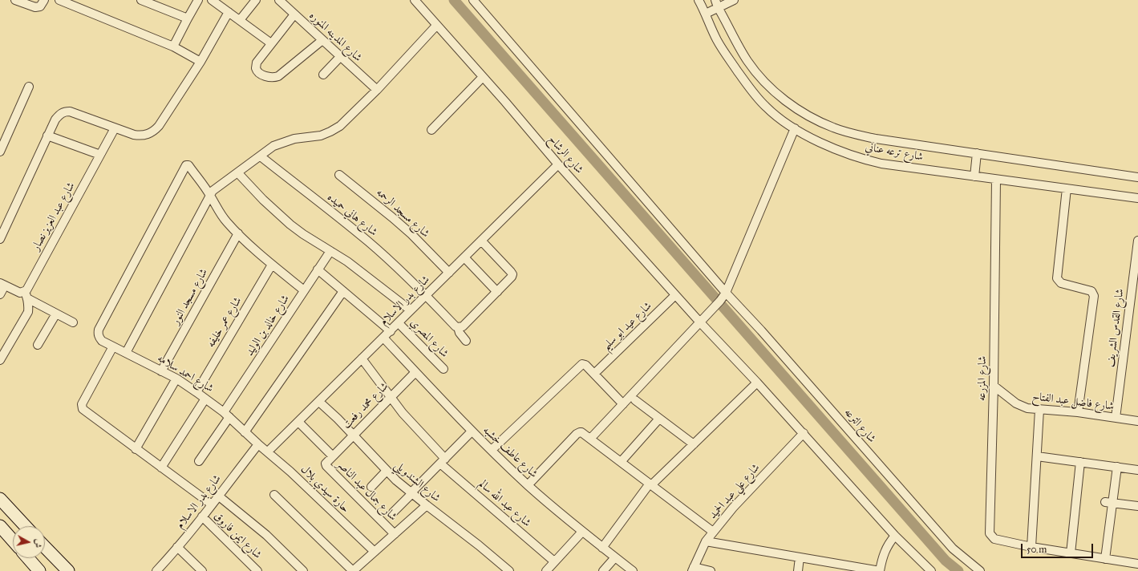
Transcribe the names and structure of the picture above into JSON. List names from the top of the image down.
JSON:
{
  "streets": {
    "street": [
      "شارع المدينه المنوره",
      "شارع ترعه عناني",
      "شارع الرشاح",
      "شارع مسجد الرحمه",
      "شارع هاني حميده",
      "شارع عبد العزيز نصار",
      "شارع مسجد النور",
      "شارع بدر الاسلام",
      "شارع عمر خليفه",
      "شارع خالد بن الوليد",
      "شارع عيد ابو سليم",
      "شارع القدس الشريف",
      "شارع المصري",
      "شارع احمد سلامه",
      "شارع المزرعه",
      "شارع فاضل عبد الفتاح",
      "شارع محمد رفعت",
      "شارع الترعه",
      "شارع عاطف خشبه",
      "شارع الشندويلي",
      "حارة سيدي بلال",
      "شارع جمال عبد الناصر",
      "شارع علي عبد الحميد",
      "شارع عبد الله سالم",
      "شارع ايمن فاروق"
    ]
  },
  "crossings": [
    ["شارع ترعه عناني", "شارع المزرعه"],
    ["شارع الرشاح", "شارع بدر الاسلام"],
    ["شارع الرشاح", "شارع عيد ابو سليم"],
    ["شارع مسجد الرحمه", "شارع بدر الاسلام"],
    ["شارع هاني حميده", "شارع بدر الاسلام"],
    ["شارع مسجد النور", "شارع احمد سلامه"],
    ["شارع بدر الاسلام", "شارع المصري"],
    ["شارع بدر الاسلام", "شارع احمد سلامه"],
    ["شارع بدر الاسلام", "شارع عاطف خشبه"],
    ["شارع بدر الاسلام", "شارع الشندويلي"],
    ["شارع بدر الاسلام", "حارة سيدي بلال"],
    ["شارع بدر الاسلام", "شارع جمال عبد الناصر"],
    ["شارع بدر الاسلام", "شارع عبد الله سالم"],
    ["شارع بدر الاسلام", "شارع ايمن فاروق"],
    ["شارع عمر خليفه", "شارع احمد سلامه"],
    ["شارع خالد بن الوليد", "شارع احمد سلامه"],
    ["شارع القدس الشريف", "شارع فاضل عبد الفتاح"],
    ["شارع احمد سلامه", "حارة سيدي بلال"],
    ["شارع المزرعه", "شارع فاضل عبد الفتاح"],
    ["شارع محمد رفعت", "شارع عاطف خشبه"],
    ["شارع محمد رفعت", "شارع الشندويلي"],
    ["شارع محمد رفعت", "شارع جمال عبد الناصر"],
    ["شارع محمد رفعت", "شارع عبد الله سالم"]
  ],
  "scale_bar": "50 m",
  "north": "right"
}
